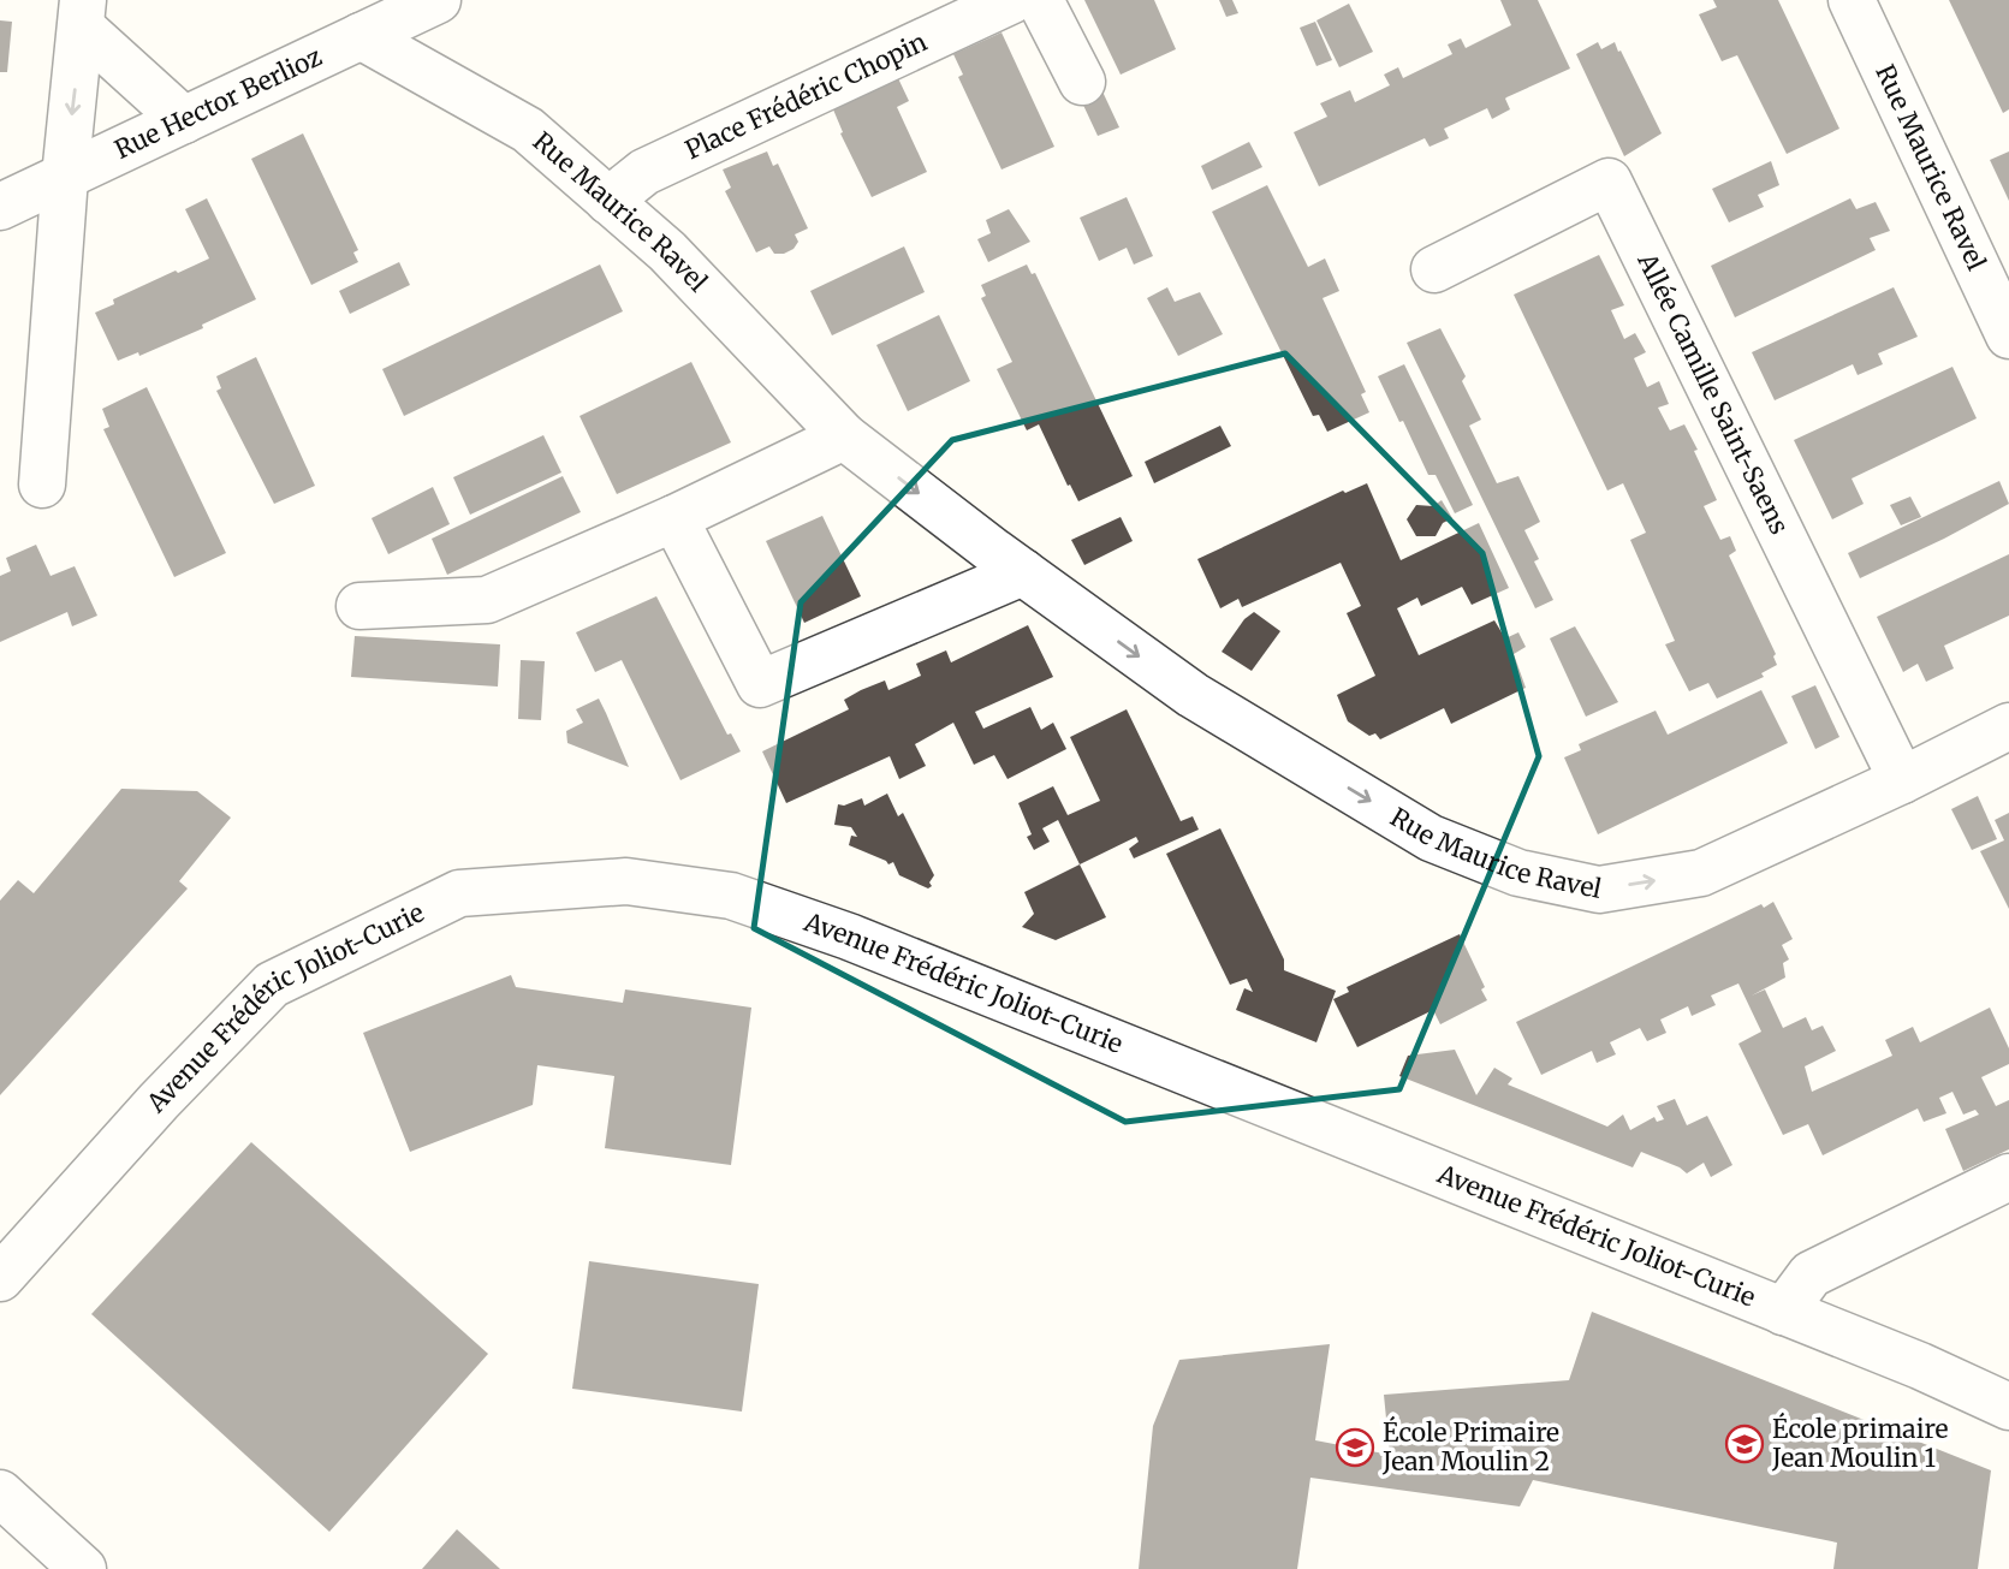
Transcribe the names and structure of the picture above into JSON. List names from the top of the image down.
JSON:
{
  "streets": {
    "street": [
      "Place Frédéric Chopin",
      "Rue Hector Berlioz",
      "Rue Maurice Ravel",
      "Allée Camille Saint-Saens",
      "Avenue Frédéric Joliot-Curie"
    ]
  },
  "crossings": [
    ["Place Frédéric Chopin", "Rue Maurice Ravel"],
    ["Rue Hector Berlioz", "Rue Maurice Ravel"],
    ["Rue Maurice Ravel", "Allée Camille Saint-Saens"]
  ],
  "one_way": ["Rue Maurice Ravel"],
  "places": {
    "school or university": ["École primaire Jean Moulin 1", "École Primaire Jean Moulin 2"]
  }
}
